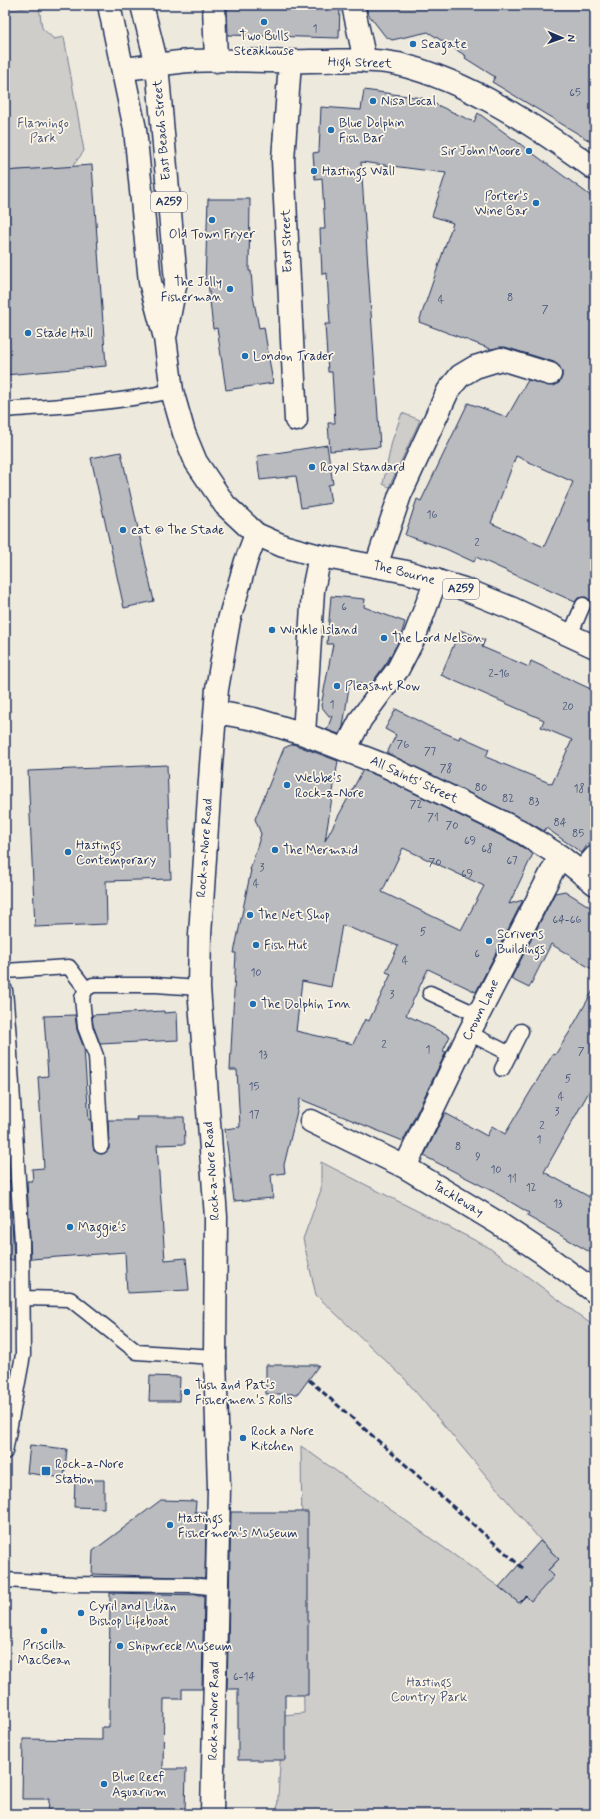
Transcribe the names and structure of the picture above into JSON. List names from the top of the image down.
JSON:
{
  "streets": {
    "main road": [
      "High Street",
      "East Beach Street",
      "A259",
      "East Street",
      "The Bourne",
      "All Saints' Street",
      "Rock-a-Nore Road",
      "Crown Lane",
      "Tackleway"
    ]
  },
  "crossings": [
    ["High Street", "East Beach Street"],
    ["High Street", "A259"],
    ["High Street", "East Street"],
    ["East Beach Street", "A259"],
    ["East Beach Street", "The Bourne"],
    ["East Beach Street", "Rock-a-Nore Road"],
    ["All Saints' Street", "Rock-a-Nore Road"],
    ["All Saints' Street", "Crown Lane"],
    ["Crown Lane", "Tackleway"]
  ],
  "parks": ["Flamingo Park", "Hastings Country Park"],
  "places": {
    "other": [
      "Two Bulls Steakhouse",
      "Seagate",
      "Nisa Local",
      "Blue Dolphin Fish Bar",
      "Sir John Moore",
      "Hastings Wall",
      "Porter's Wine Bar",
      "Old Town Fryer",
      "The Jolly Fisherman",
      "Stade Hall",
      "London Trader",
      "Royal Standard",
      "eat @ The Stade",
      "Winkle Island",
      "The Lord Nelson",
      "Pleasant Row",
      "Webbe's Rock-a-Nore",
      "The Mermaid",
      "Hastings Contemporary",
      "The Net Shop",
      "Scrivens Buildings",
      "Fish Hut",
      "The Dolphin Inn",
      "Maggie‘s",
      "Tush and Pat's Fishermen's Rolls",
      "Rock a Nore Kitchen",
      "Hastings Fishermen's Museum",
      "Cyril and Lilian Bishop Lifeboat",
      "Priscilla MacBean",
      "Shipwreck Museum",
      "Blue Reef Aquarium"
    ],
    "transit": ["Rock-a-Nore Station"]
  },
  "house_numbers": [
    "1",
    "65",
    "8",
    "4",
    "7",
    "16",
    "2",
    "6",
    "2-16",
    "1",
    "20",
    "76",
    "77",
    "78",
    "80",
    "18",
    "82",
    "83",
    "72",
    "71",
    "84",
    "70",
    "85",
    "69",
    "68",
    "67",
    "70",
    "3",
    "69",
    "4",
    "64-66",
    "5",
    "6",
    "4",
    "10",
    "3",
    "2",
    "1",
    "7",
    "13",
    "5",
    "15",
    "4",
    "3",
    "17",
    "2",
    "1",
    "8",
    "9",
    "10",
    "11",
    "12",
    "13",
    "6-14"
  ],
  "north": "right"
}
